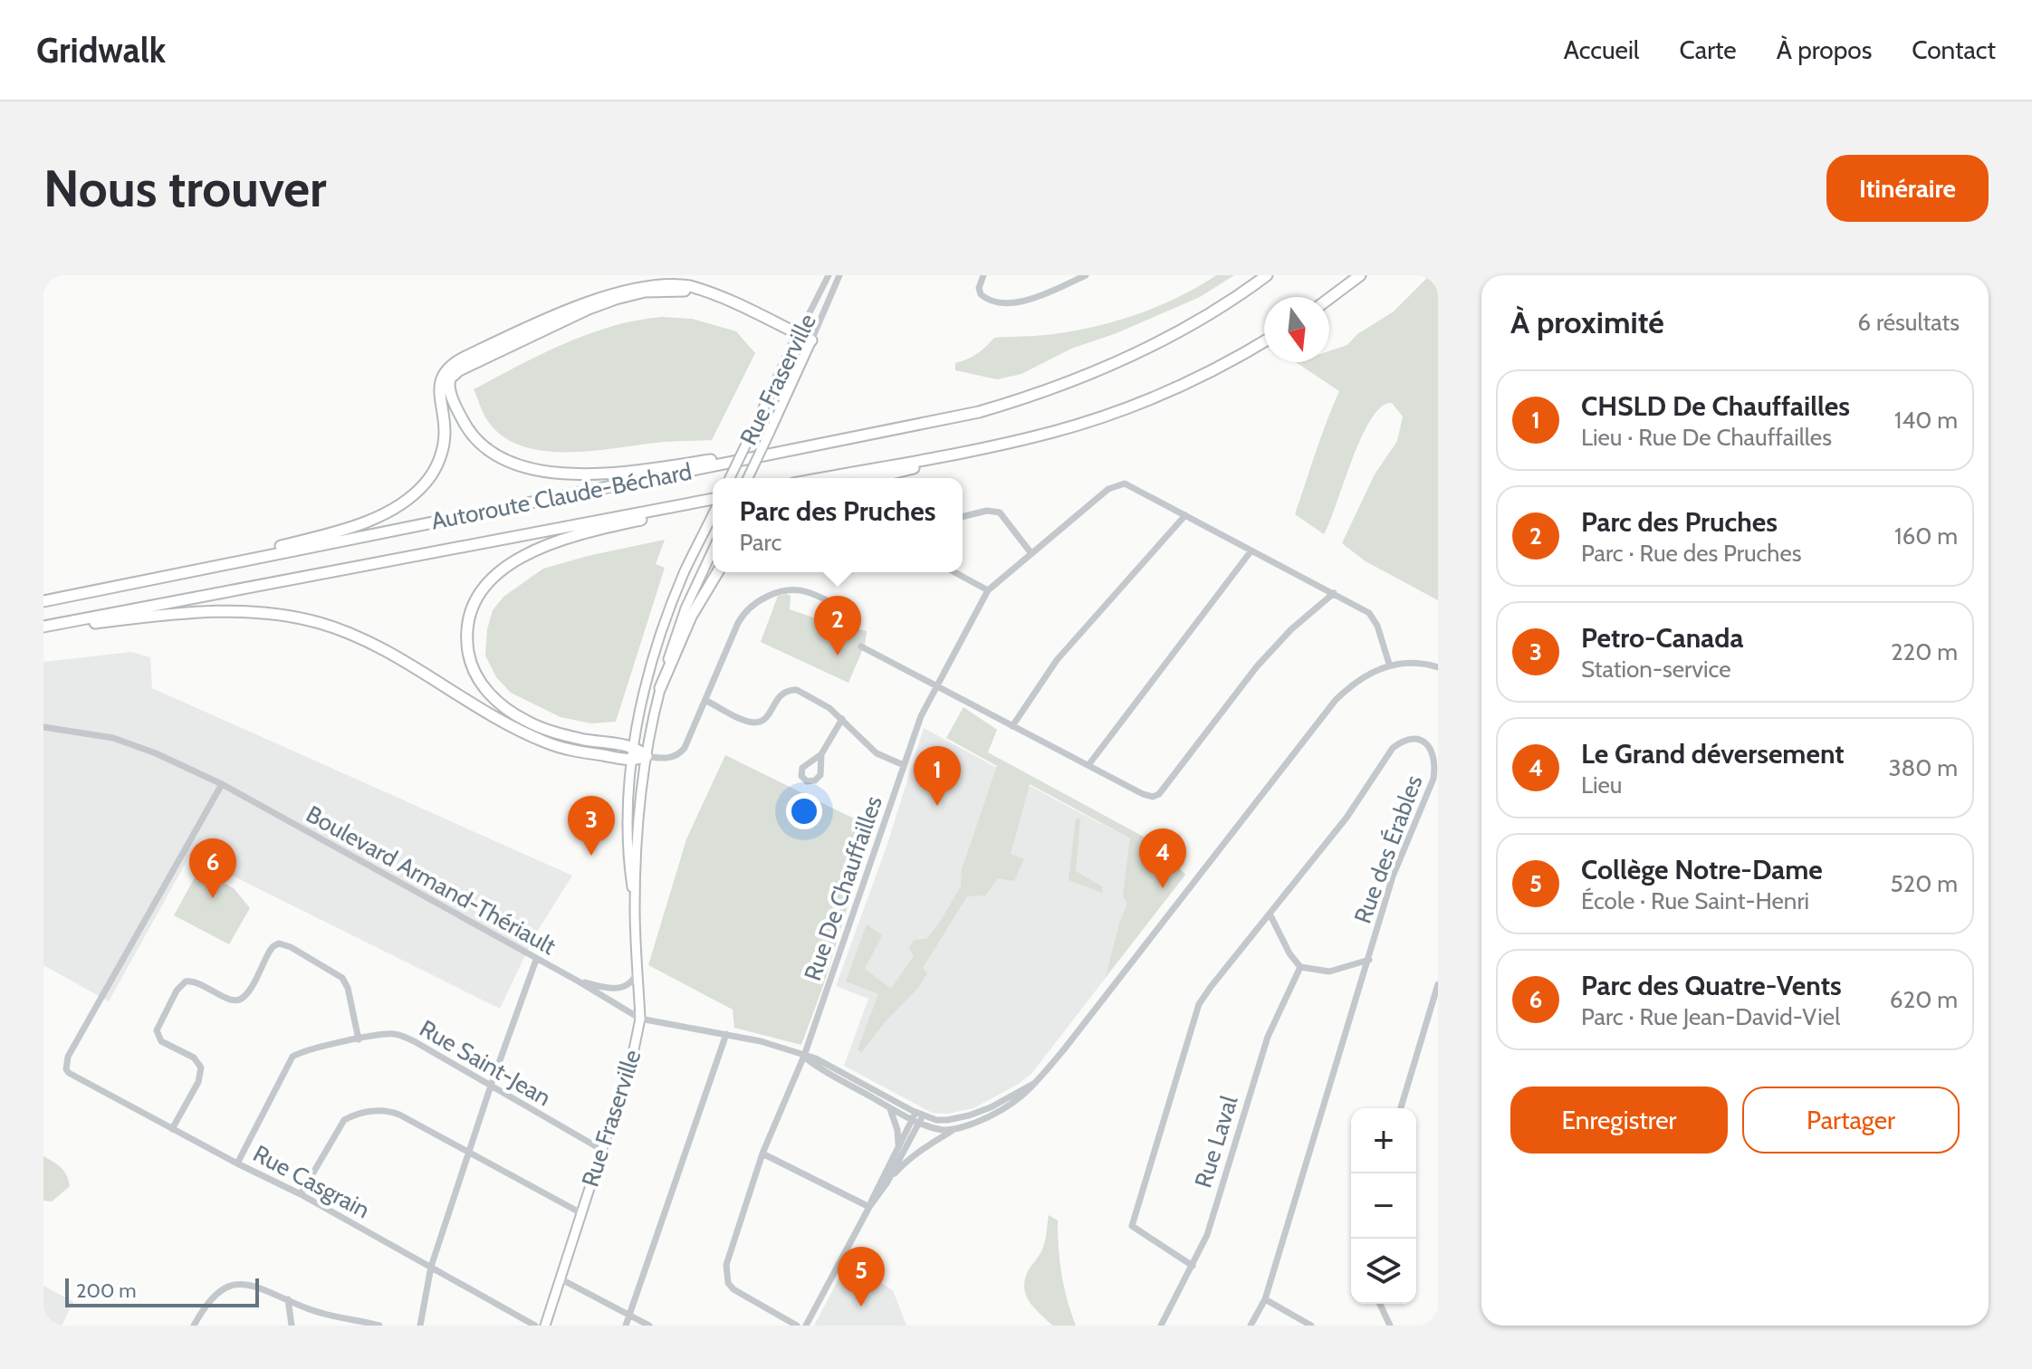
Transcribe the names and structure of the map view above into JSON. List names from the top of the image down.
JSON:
{
  "streets": {
    "highway": ["Autoroute Claude-Béchard"],
    "main road": ["Rue Fraserville"],
    "street": [
      "Rue des Érables",
      "Boulevard Armand-Thériault",
      "Rue De Chauffailles",
      "Rue Saint-Jean",
      "Rue Laval",
      "Rue Casgrain"
    ]
  },
  "crossings": [
    ["Rue Fraserville", "Boulevard Armand-Thériault"],
    ["Rue Fraserville", "Rue Saint-Jean"],
    ["Rue des Érables", "Rue Laval"],
    ["Boulevard Armand-Thériault", "Rue De Chauffailles"],
    ["Boulevard Armand-Thériault", "Rue Casgrain"],
    ["Rue Saint-Jean", "Rue Casgrain"]
  ],
  "scale_bar": "200 m",
  "north": "bottom",
  "page": {
    "header": "Gridwalk",
    "nav": [
      "Accueil",
      "Carte",
      "À propos",
      "Contact"
    ],
    "buttons": [
      "Itinéraire",
      ["Enregistrer", "Partager"]
    ],
    "title": "Nous trouver",
    "heading": ["À proximité", "6 résultats"],
    "list": [
      {
        "mark": "1",
        "name": "CHSLD De Chauffailles",
        "note": "Lieu · Rue De Chauffailles",
        "value": "140 m"
      },
      {
        "mark": "2",
        "name": "Parc des Pruches",
        "note": "Parc · Rue des Pruches",
        "value": "160 m"
      },
      {
        "mark": "3",
        "name": "Petro-Canada",
        "note": "Station-service",
        "value": "220 m"
      },
      {
        "mark": "4",
        "name": "Le Grand déversement",
        "note": "Lieu",
        "value": "380 m"
      },
      {
        "mark": "5",
        "name": "Collège Notre-Dame",
        "note": "École · Rue Saint-Henri",
        "value": "520 m"
      },
      {
        "mark": "6",
        "name": "Parc des Quatre-Vents",
        "note": "Parc · Rue Jean-David-Viel",
        "value": "620 m"
      }
    ],
    "popup": ["Parc des Pruches", "Parc"],
    "pins": [
      "2",
      "1",
      "3",
      "4",
      "6",
      "5"
    ],
    "map_buttons": ["+", "−"],
    "scale": "200 m"
  }
}
